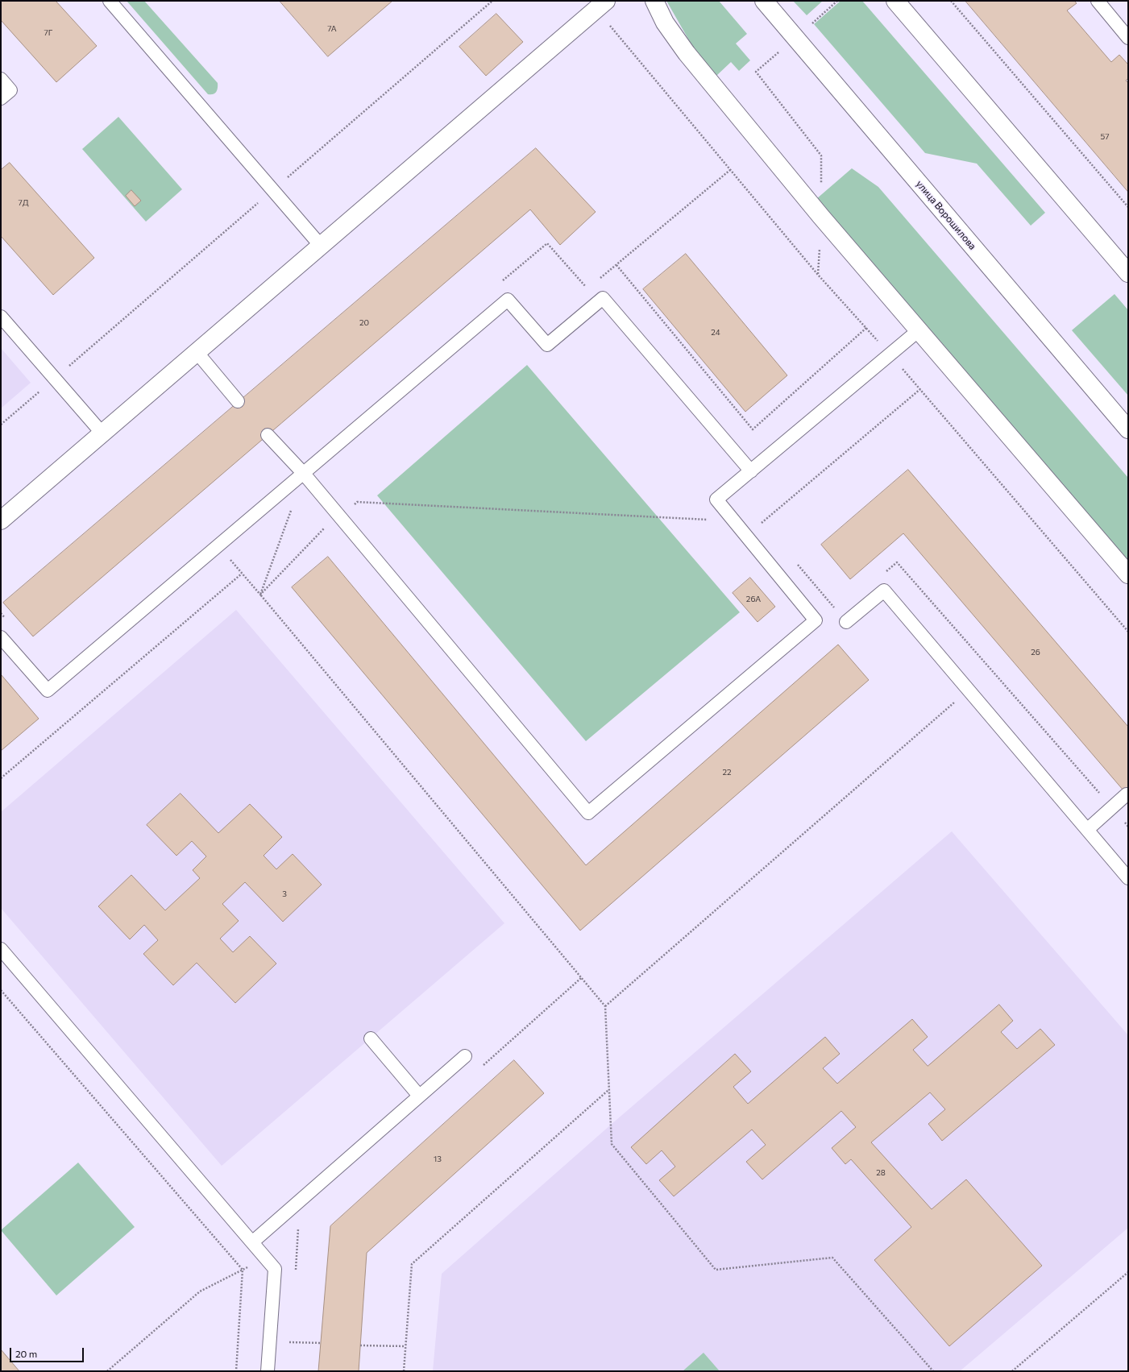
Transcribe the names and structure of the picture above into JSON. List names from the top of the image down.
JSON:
{
  "streets": {
    "street": ["улица Ворошилова"]
  },
  "house_numbers": [
    "7А",
    "7Г",
    "57",
    "7Д",
    "20",
    "24",
    "26А",
    "26",
    "22",
    "3",
    "13",
    "28"
  ],
  "scale_bar": "20 m"
}
